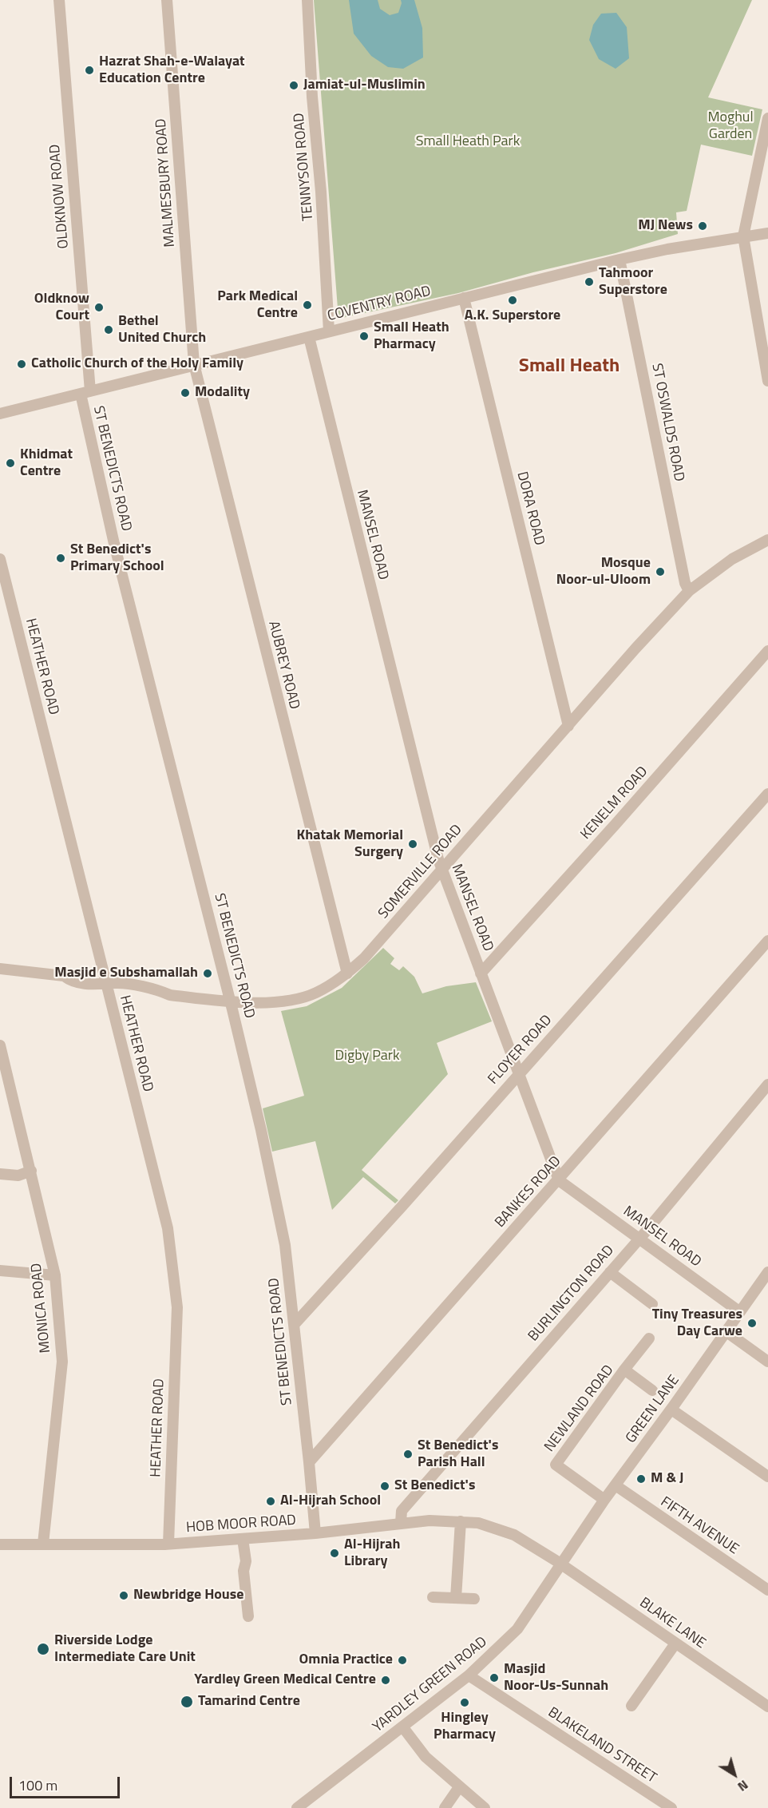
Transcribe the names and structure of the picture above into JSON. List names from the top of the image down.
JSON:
{
  "streets": {
    "street": [
      "TENNYSON ROAD",
      "MALMESBURY ROAD",
      "OLDKNOW ROAD",
      "COVENTRY ROAD",
      "ST OSWALDS ROAD",
      "ST BENEDICTS ROAD",
      "DORA ROAD",
      "MANSEL ROAD",
      "AUBREY ROAD",
      "HEATHER ROAD",
      "KENELM ROAD",
      "SOMERVILLE ROAD",
      "FLOYER ROAD",
      "BANKES ROAD",
      "BURLINGTON ROAD",
      "MONICA ROAD",
      "NEWLAND ROAD",
      "GREEN LANE",
      "HOB MOOR ROAD",
      "FIFTH AVENUE",
      "BLAKE LANE",
      "YARDLEY GREEN ROAD",
      "BLAKELAND STREET"
    ]
  },
  "crossings": [
    ["TENNYSON ROAD", "COVENTRY ROAD"],
    ["MALMESBURY ROAD", "COVENTRY ROAD"],
    ["MALMESBURY ROAD", "AUBREY ROAD"],
    ["OLDKNOW ROAD", "COVENTRY ROAD"],
    ["OLDKNOW ROAD", "ST BENEDICTS ROAD"],
    ["COVENTRY ROAD", "ST OSWALDS ROAD"],
    ["COVENTRY ROAD", "ST BENEDICTS ROAD"],
    ["COVENTRY ROAD", "DORA ROAD"],
    ["COVENTRY ROAD", "MANSEL ROAD"],
    ["COVENTRY ROAD", "AUBREY ROAD"],
    ["ST OSWALDS ROAD", "SOMERVILLE ROAD"],
    ["ST BENEDICTS ROAD", "SOMERVILLE ROAD"],
    ["ST BENEDICTS ROAD", "FLOYER ROAD"],
    ["ST BENEDICTS ROAD", "BANKES ROAD"],
    ["ST BENEDICTS ROAD", "HOB MOOR ROAD"],
    ["DORA ROAD", "SOMERVILLE ROAD"],
    ["MANSEL ROAD", "KENELM ROAD"],
    ["MANSEL ROAD", "SOMERVILLE ROAD"],
    ["MANSEL ROAD", "FLOYER ROAD"],
    ["MANSEL ROAD", "BANKES ROAD"],
    ["MANSEL ROAD", "BURLINGTON ROAD"],
    ["MANSEL ROAD", "GREEN LANE"],
    ["AUBREY ROAD", "SOMERVILLE ROAD"],
    ["HEATHER ROAD", "SOMERVILLE ROAD"],
    ["HEATHER ROAD", "HOB MOOR ROAD"],
    ["BURLINGTON ROAD", "HOB MOOR ROAD"],
    ["MONICA ROAD", "HOB MOOR ROAD"],
    ["NEWLAND ROAD", "GREEN LANE"],
    ["GREEN LANE", "HOB MOOR ROAD"],
    ["GREEN LANE", "FIFTH AVENUE"],
    ["GREEN LANE", "BLAKE LANE"],
    ["GREEN LANE", "YARDLEY GREEN ROAD"],
    ["HOB MOOR ROAD", "BLAKE LANE"],
    ["HOB MOOR ROAD", "YARDLEY GREEN ROAD"],
    ["BLAKE LANE", "YARDLEY GREEN ROAD"],
    ["YARDLEY GREEN ROAD", "BLAKELAND STREET"]
  ],
  "districts": ["Small Heath"],
  "parks": ["Moghul Garden", "Small Heath Park", "Digby Park"],
  "places": [
    "Hazrat Shah-e-Walayat Education Centre",
    "Jamiat-ul-Muslimin",
    "MJ News",
    "Tahmoor Superstore",
    "A.K. Superstore",
    "Park Medical Centre",
    "Oldknow Court",
    "Bethel United Church",
    "Small Heath Pharmacy",
    "Catholic Church of the Holy Family",
    "Modality",
    "Khidmat Centre",
    "St Benedict's Primary School",
    "Mosque Noor-ul-Uloom",
    "Khatak Memorial Surgery",
    "Masjid e Subshamallah",
    "Tiny Treasures Day Carwe",
    "St Benedict's Parish Hall",
    "M & J",
    "St Benedict's",
    "Al-Hijrah School",
    "Al-Hijrah Library",
    "Newbridge House",
    "Riverside Lodge Intermediate Care Unit",
    "Omnia Practice",
    "Masjid Noor-Us-Sunnah",
    "Yardley Green Medical Centre",
    "Tamarind Centre",
    "Hingley Pharmacy"
  ],
  "scale_bar": "100 m",
  "north": "bottom right"
}
